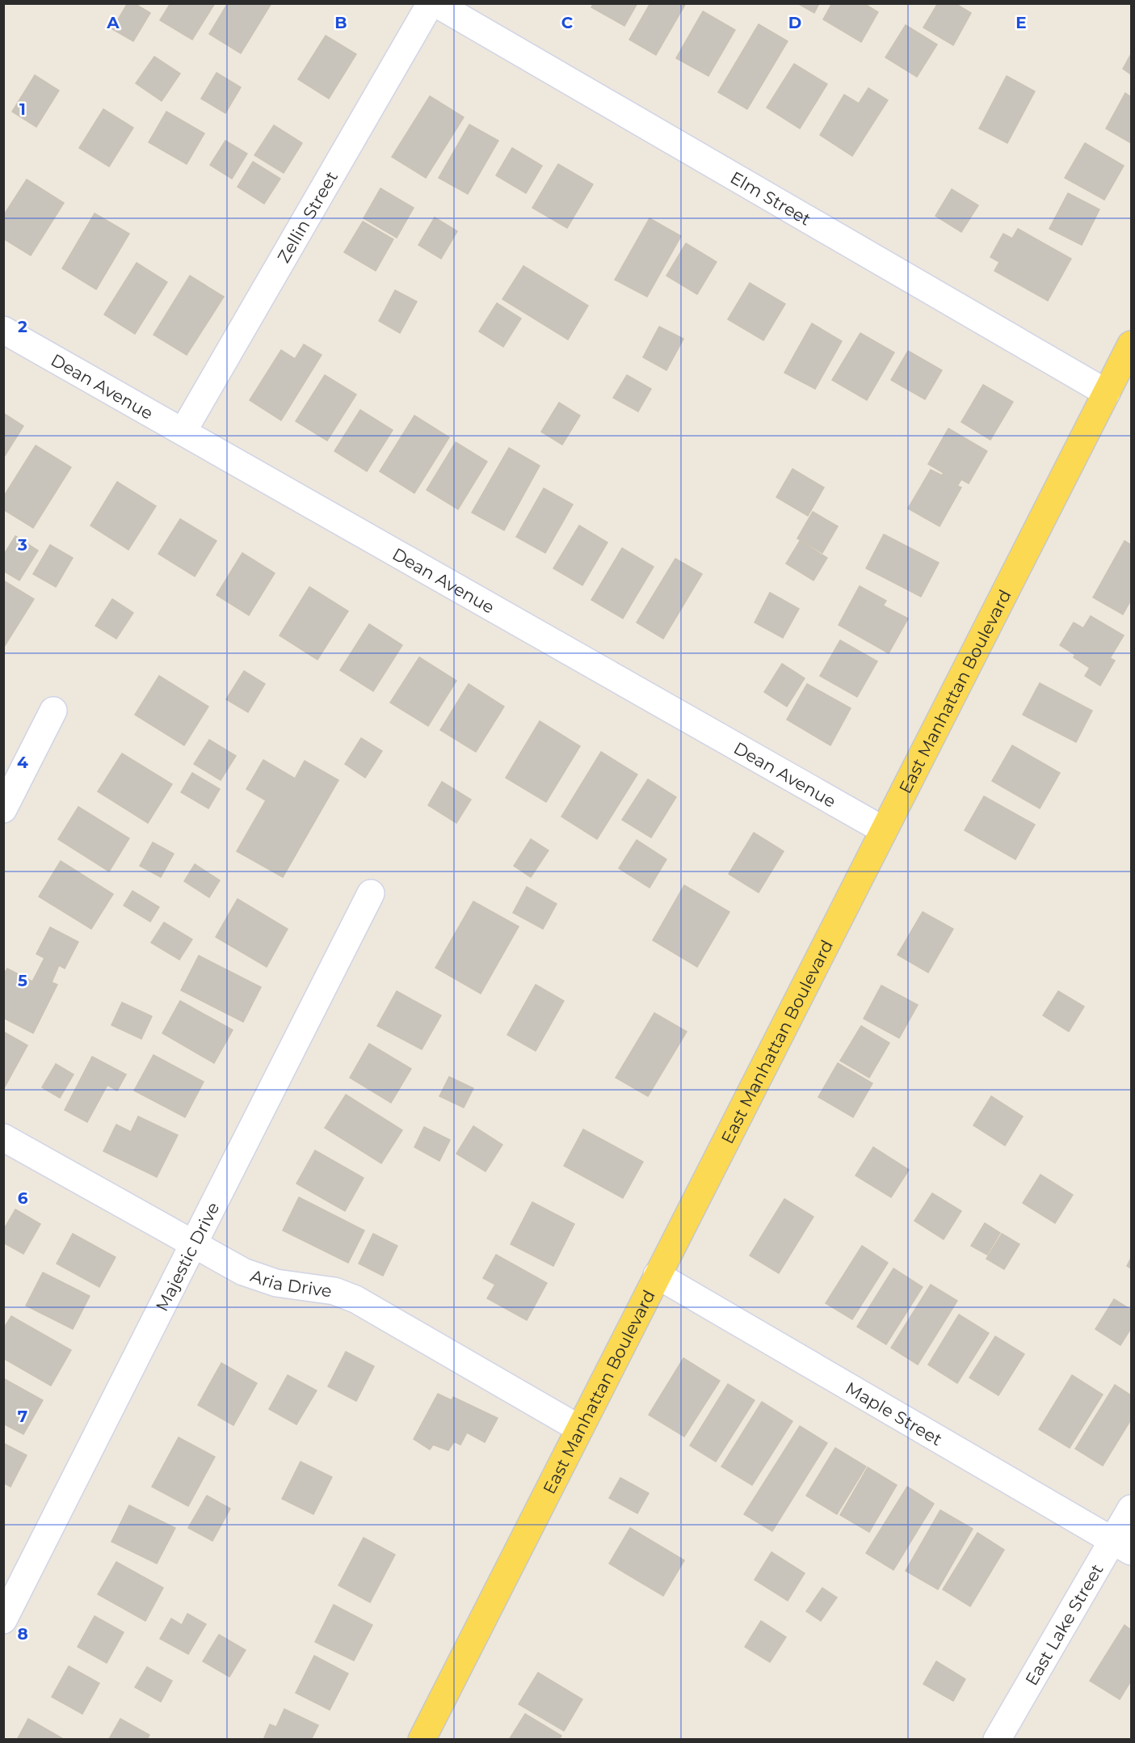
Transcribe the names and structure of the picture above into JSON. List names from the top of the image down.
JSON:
{
  "streets": {
    "main road": ["East Manhattan Boulevard"],
    "street": [
      "Elm Street",
      "Zellin Street",
      "Dean Avenue",
      "Majestic Drive",
      "Aria Drive",
      "Maple Street",
      "East Lake Street"
    ]
  },
  "crossings": [
    ["Elm Street", "East Manhattan Boulevard"],
    ["Zellin Street", "Dean Avenue"],
    ["Dean Avenue", "East Manhattan Boulevard"],
    ["East Manhattan Boulevard", "Aria Drive"],
    ["East Manhattan Boulevard", "Maple Street"],
    ["Majestic Drive", "Aria Drive"],
    ["Maple Street", "East Lake Street"]
  ],
  "grid": {
    "columns": [
      "A",
      "B",
      "C",
      "D",
      "E"
    ],
    "rows": [
      "1",
      "2",
      "3",
      "4",
      "5",
      "6",
      "7",
      "8"
    ]
  }
}
